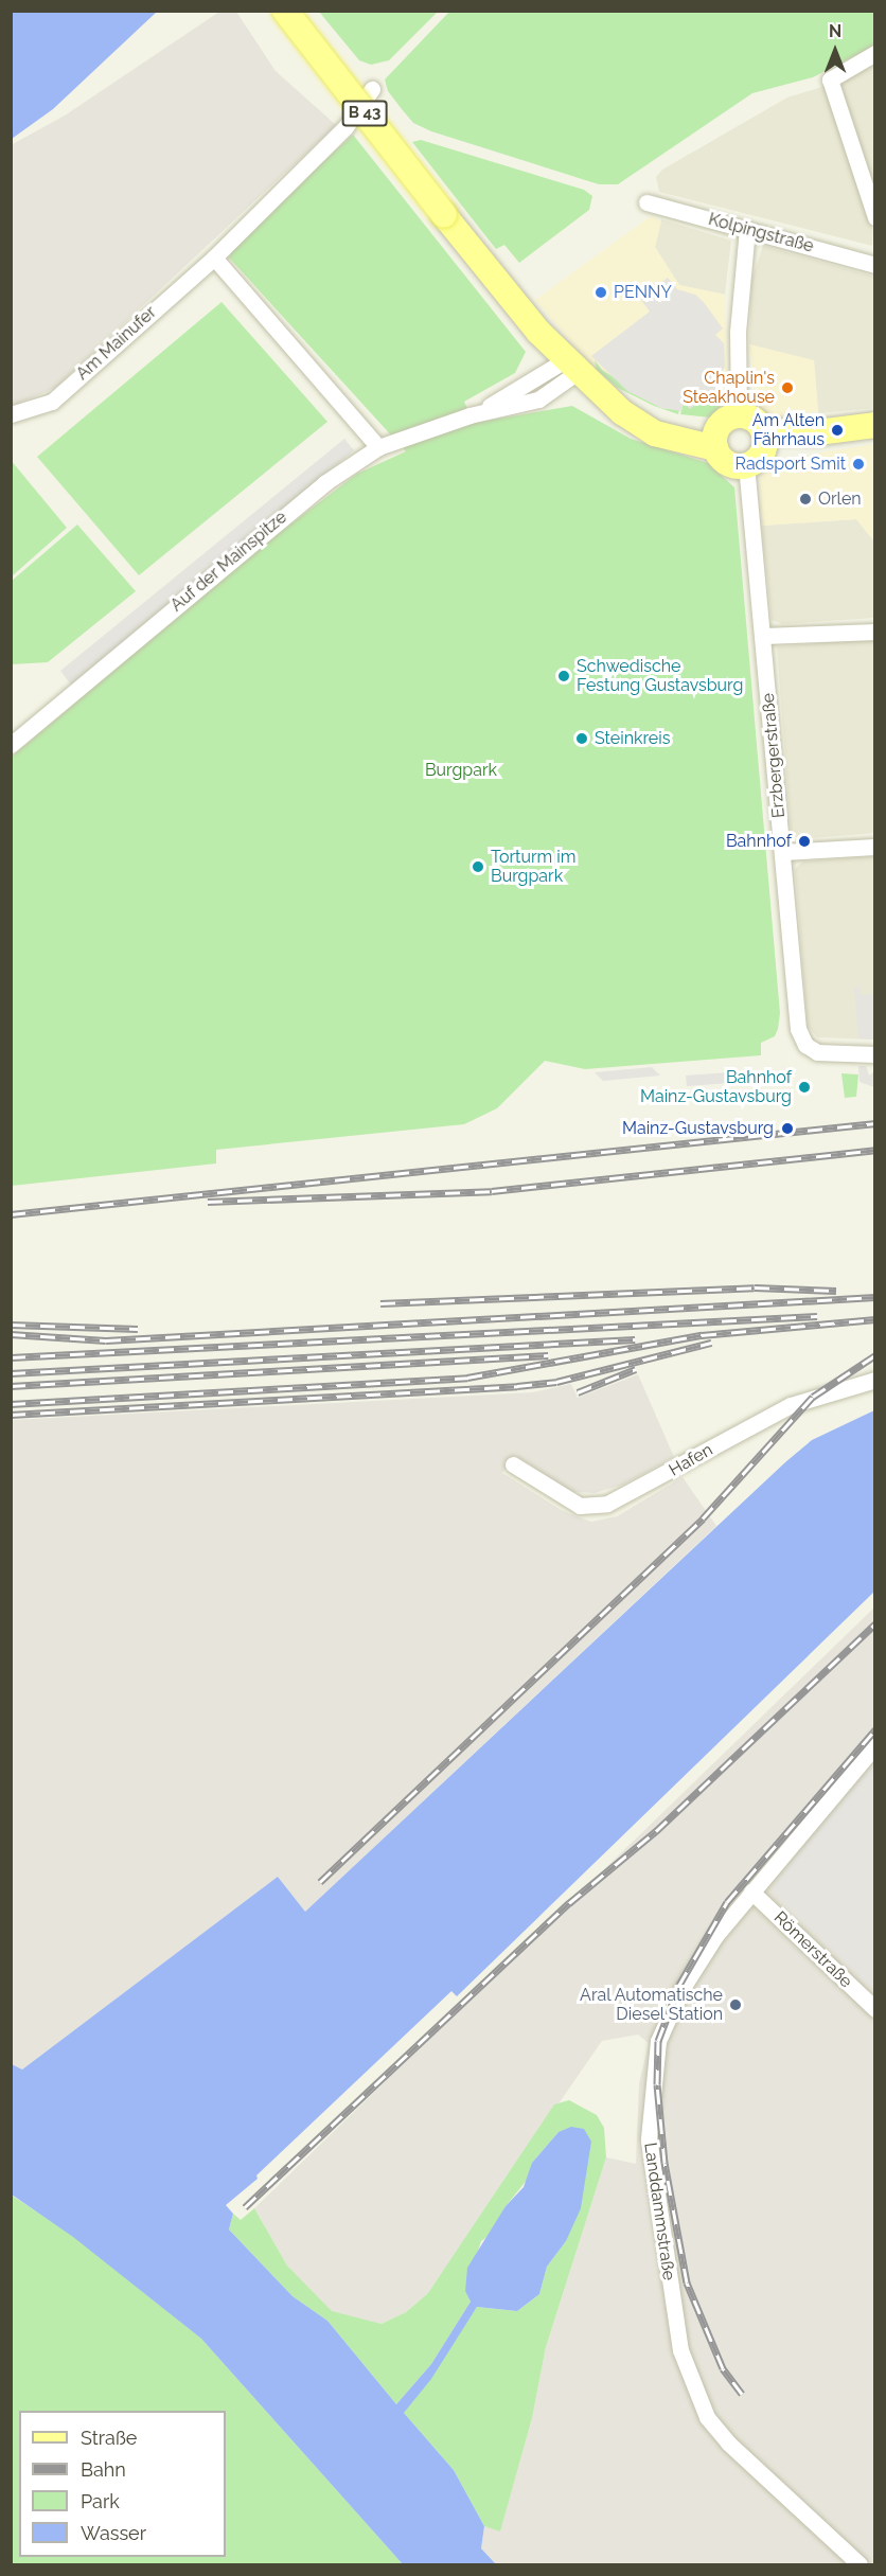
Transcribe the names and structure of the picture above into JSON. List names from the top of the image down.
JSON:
{
  "streets": {
    "main road": ["B 43"],
    "street": [
      "Kolpingstraße",
      "Am Mainufer",
      "Auf der Mainspitze",
      "Erzbergerstraße",
      "Hafen",
      "Römerstraße",
      "Landdammstraße"
    ]
  },
  "crossings": [
    ["B 43", "Auf der Mainspitze"],
    ["B 43", "Erzbergerstraße"],
    ["Römerstraße", "Landdammstraße"]
  ],
  "parks": ["Burgpark"],
  "places": [
    "PENNY",
    "Chaplin's Steakhouse",
    "Am Alten Fährhaus",
    "Radsport Smit",
    "Orlen",
    "Schwedische Festung Gustavsburg",
    "Steinkreis",
    "Bahnhof",
    "Torturm im Burgpark",
    "Bahnhof Mainz-Gustavsburg",
    "Mainz-Gustavsburg",
    "Aral Automatische Diesel Station"
  ],
  "legend": [
    "Straße",
    "Bahn",
    "Park",
    "Wasser"
  ],
  "north": "top"
}
